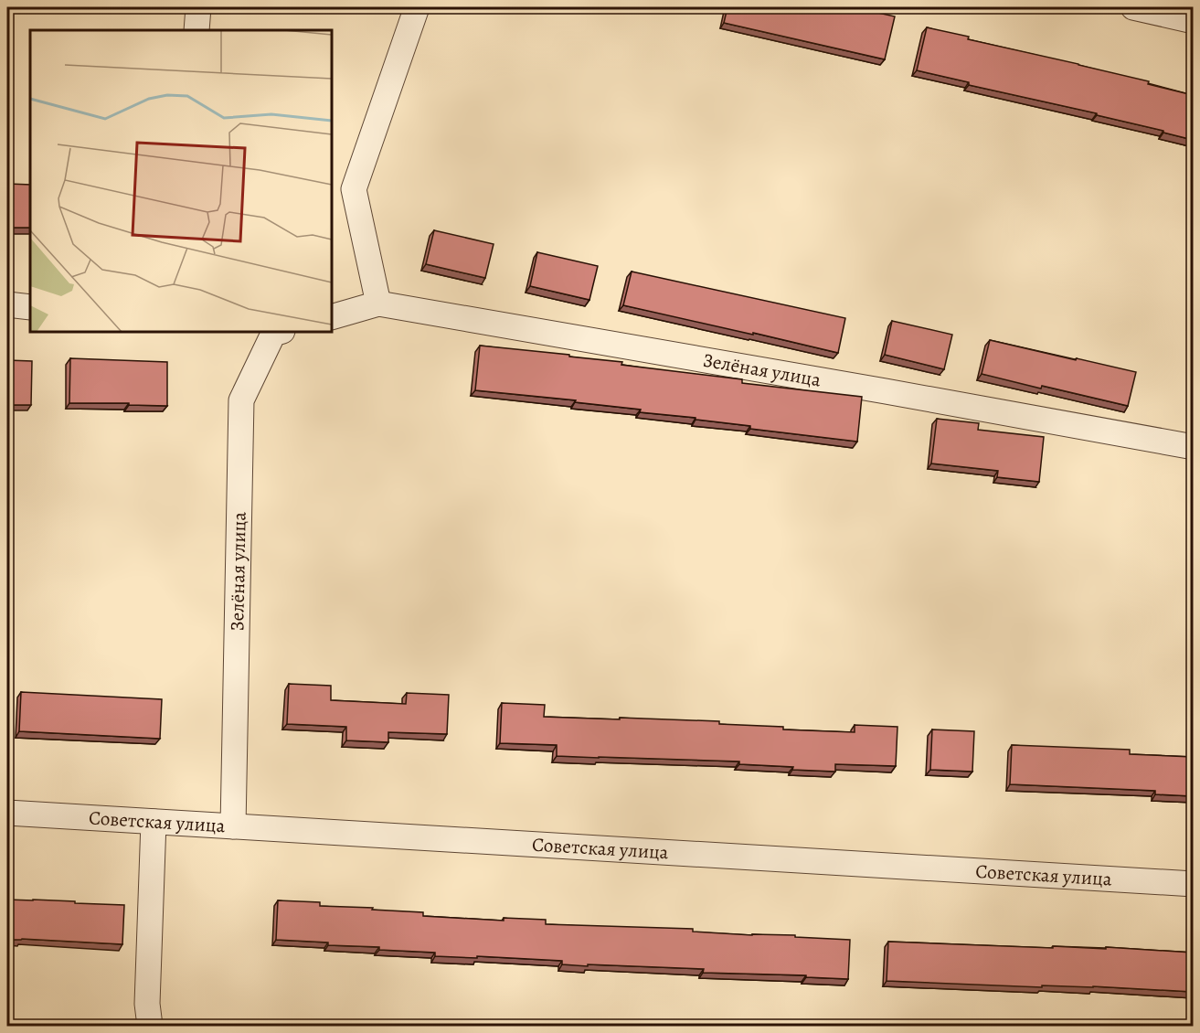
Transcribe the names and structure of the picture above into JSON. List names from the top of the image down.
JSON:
{
  "streets": {
    "street": ["Зелёная улица", "Советская улица"]
  },
  "crossings": [
    ["Зелёная улица", "Советская улица"]
  ]
}
